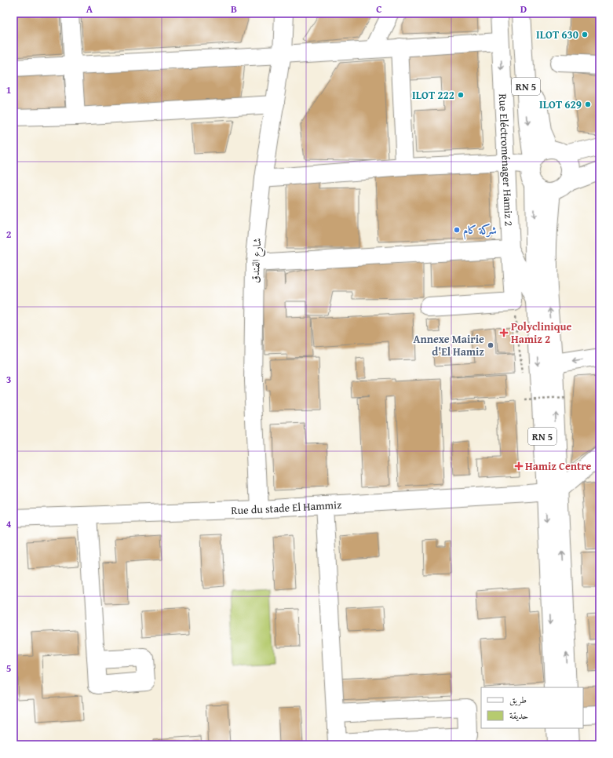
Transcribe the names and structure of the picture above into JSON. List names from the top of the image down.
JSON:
{
  "streets": {
    "main road": [
      "RN 5",
      "Rue Eléctroménager Hamiz 2",
      "شارع الفندق",
      "Rue du stade El Hammiz"
    ]
  },
  "crossings": [
    ["RN 5", "Rue Eléctroménager Hamiz 2"],
    ["RN 5", "Rue du stade El Hammiz"],
    ["شارع الفندق", "Rue du stade El Hammiz"]
  ],
  "places": {
    "other": [
      "ILOT 630",
      "ILOT 222",
      "ILOT 629",
      "شركة كام",
      "Annexe Mairie d'El Hamiz"
    ],
    "health": ["Polyclinique Hamiz 2", "Hamiz Centre"]
  },
  "legend": ["طريق", "حديقة"],
  "grid": {
    "columns": [
      "A",
      "B",
      "C",
      "D"
    ],
    "rows": [
      "1",
      "2",
      "3",
      "4",
      "5"
    ]
  }
}
